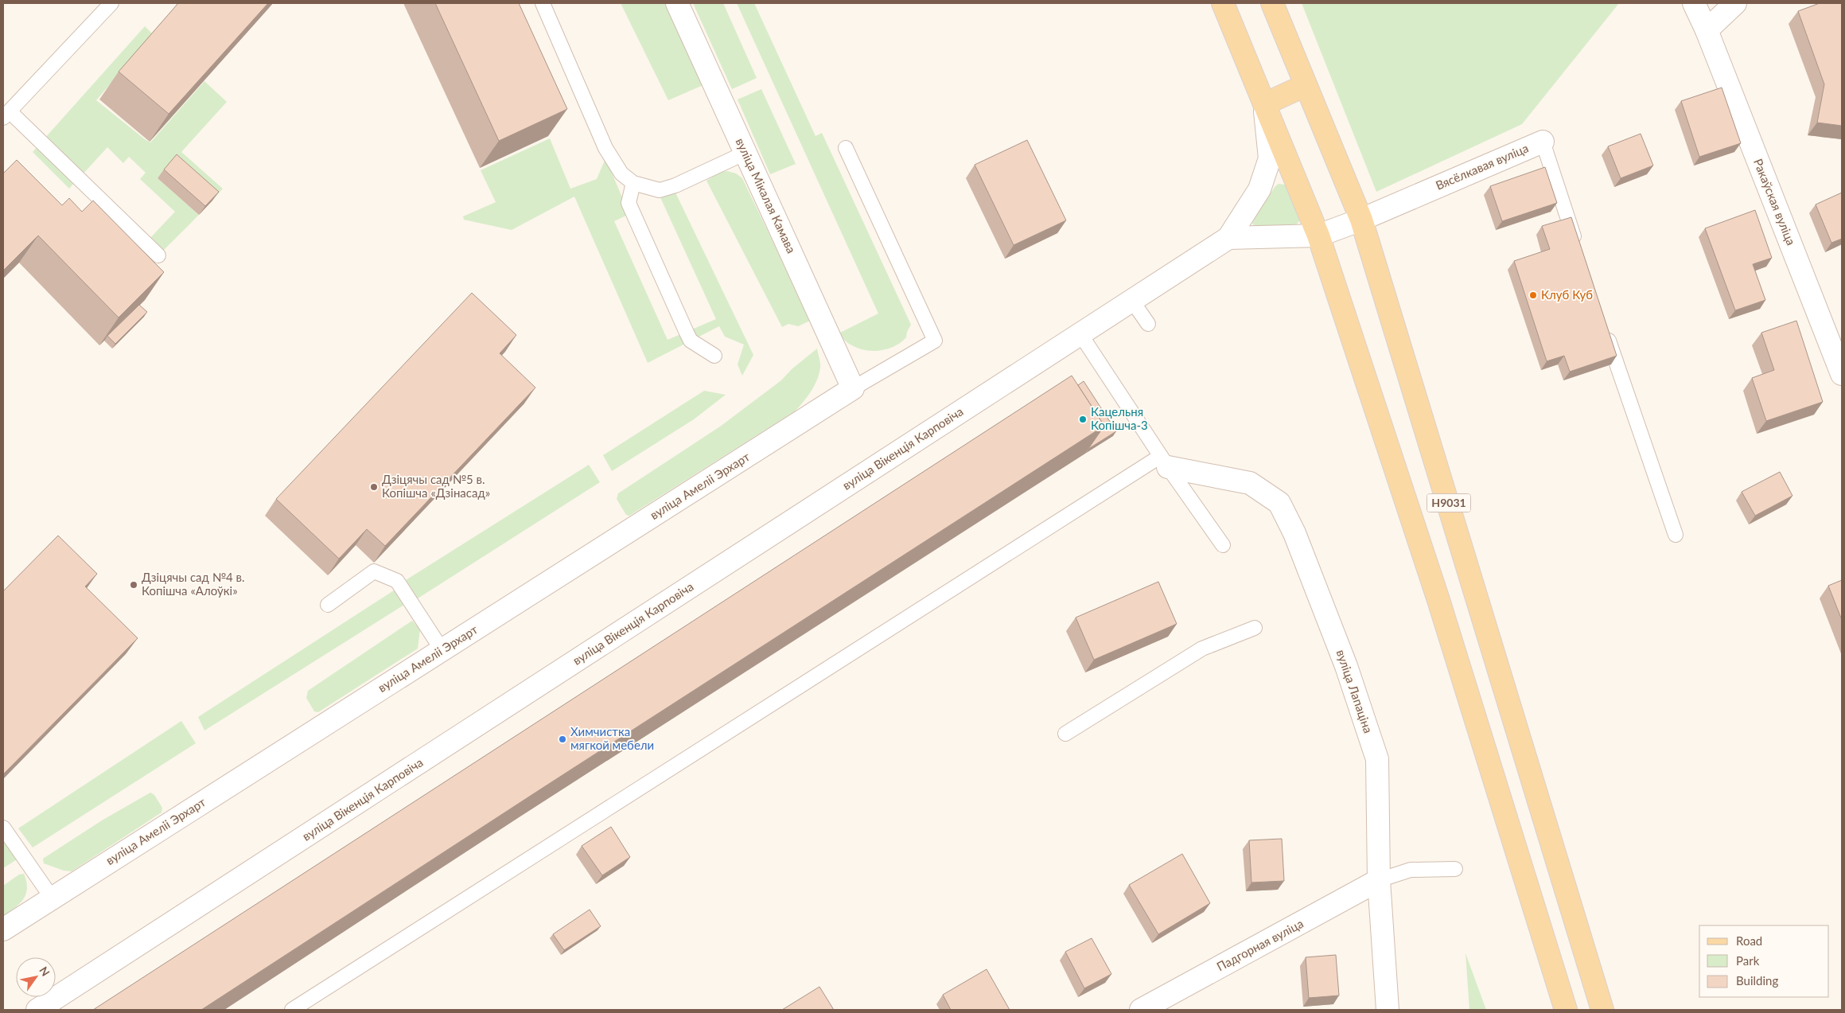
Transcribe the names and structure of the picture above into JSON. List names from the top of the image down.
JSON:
{
  "streets": {
    "main road": ["Н9031"],
    "street": [
      "Вясёлкавая вуліца",
      "вуліца Мікалая Камава",
      "Ракаўская вуліца",
      "вуліца Вікенція Карповіча",
      "вуліца Амеліі Эрхарт",
      "вуліца Лапаціна",
      "Падгорная вуліца"
    ]
  },
  "crossings": [
    ["Вясёлкавая вуліца", "вуліца Вікенція Карповіча"],
    ["Вясёлкавая вуліца", "Н9031"],
    ["вуліца Мікалая Камава", "вуліца Амеліі Эрхарт"],
    ["вуліца Лапаціна", "Падгорная вуліца"]
  ],
  "places": [
    "Клуб Куб",
    "Кацельня Копішча-3",
    "Дзіцячы сад №5 в. Копішча «Дзінасад»",
    "Дзіцячы сад №4 в. Копішча «Алоўкі»",
    "Химчистка мягкой мебели"
  ],
  "legend": ["Road", "Park", "Building"],
  "north": "top right"
}
